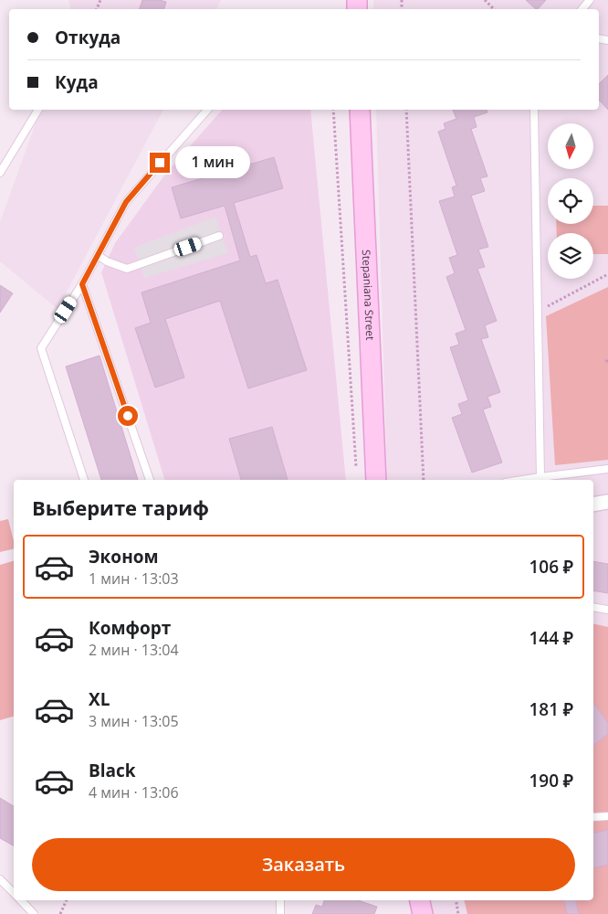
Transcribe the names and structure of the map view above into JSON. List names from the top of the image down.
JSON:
{
  "streets": {
    "main road": ["Stepaniana Street"]
  },
  "north": "bottom",
  "page": {
    "banner": ["Откуда", "Куда"],
    "bubble": "1 мин",
    "heading": "Выберите тариф",
    "list": [
      {
        "name": "Эконом",
        "note": "1 мин · 13:03",
        "value": "106 ₽"
      },
      {
        "name": "Комфорт",
        "note": "2 мин · 13:04",
        "value": "144 ₽"
      },
      {
        "name": "XL",
        "note": "3 мин · 13:05",
        "value": "181 ₽"
      },
      {
        "name": "Black",
        "note": "4 мин · 13:06",
        "value": "190 ₽"
      }
    ],
    "buttons": "Заказать"
  }
}
